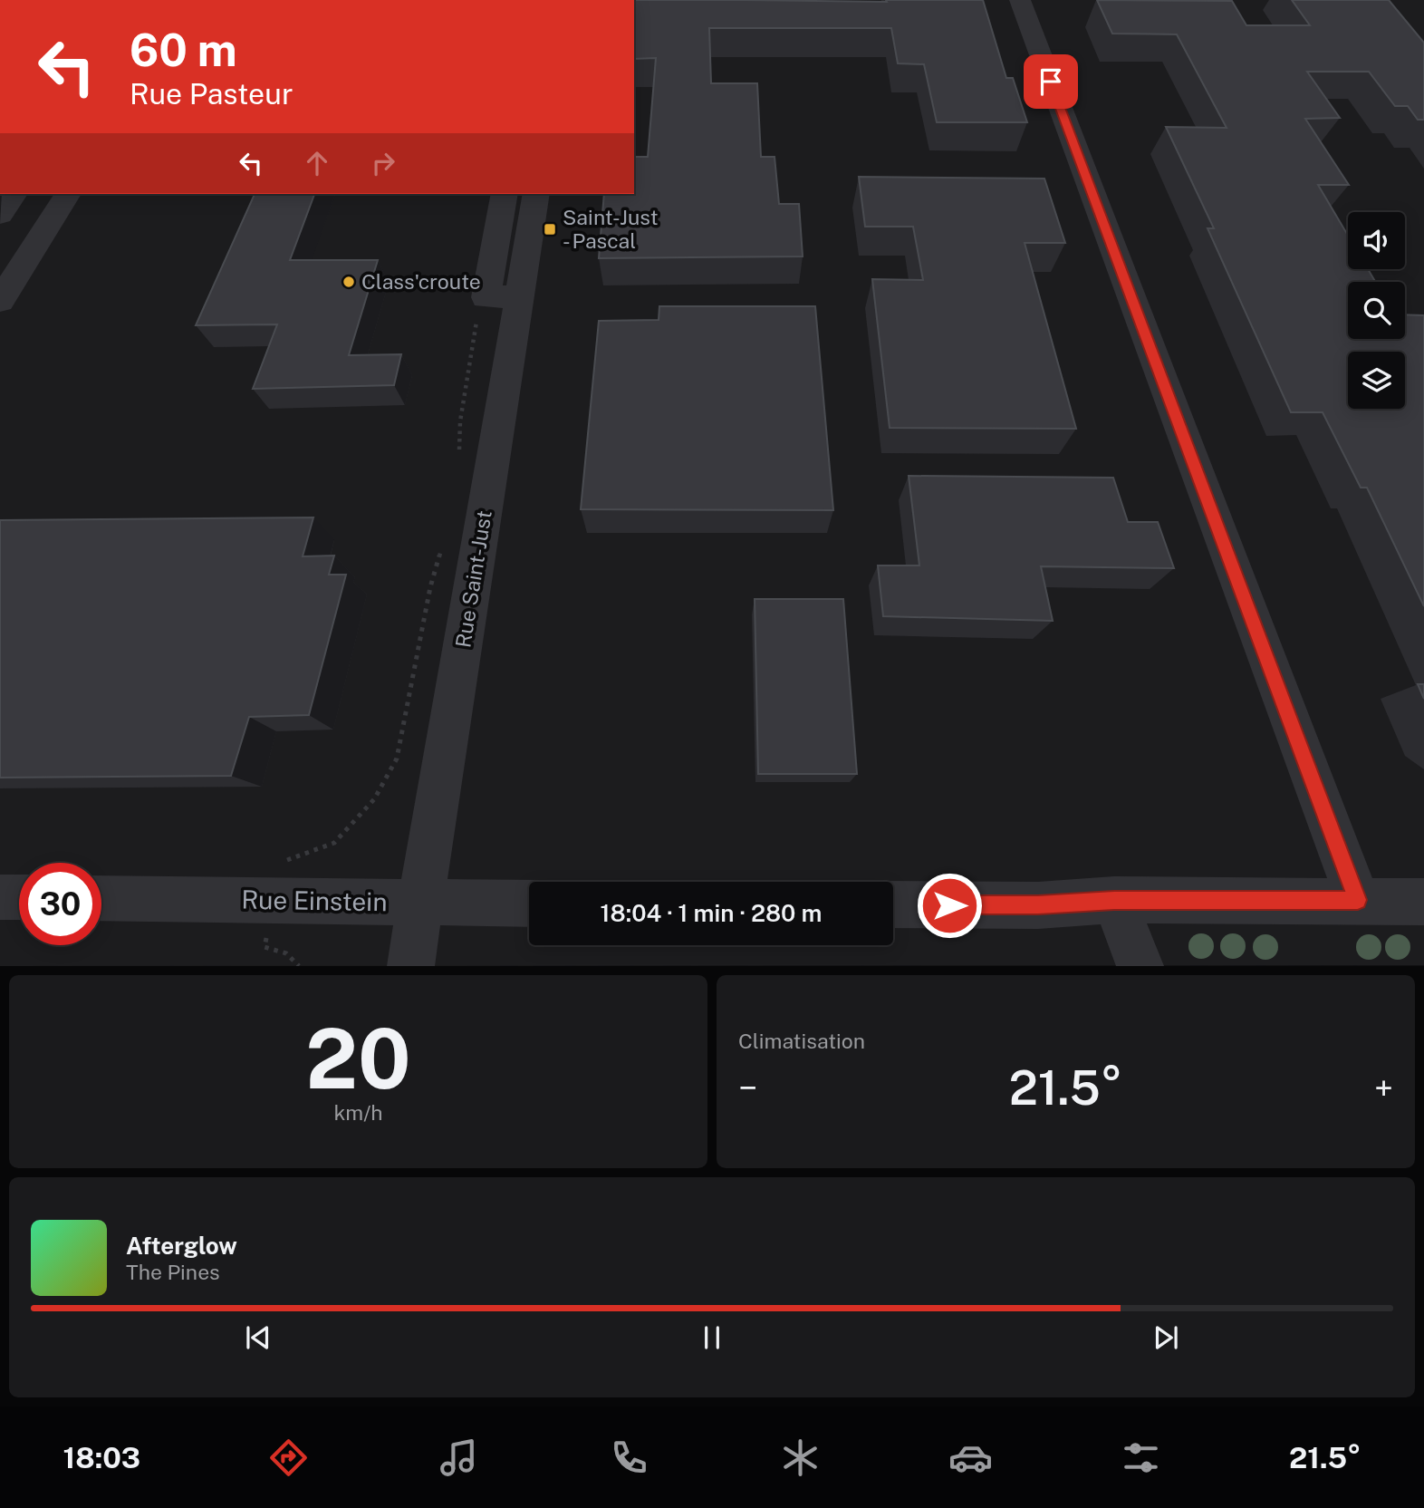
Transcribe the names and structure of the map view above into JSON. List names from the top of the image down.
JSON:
{
  "streets": {
    "street": ["Rue Saint-Just", "Rue Einstein"]
  },
  "crossings": [
    ["Rue Saint-Just", "Rue Einstein"]
  ],
  "places": {
    "transit": ["Saint-Just - Pascal"],
    "other": ["Class'croute"]
  },
  "page": {
    "turn": ["60 m", "Rue Pasteur"],
    "limit": "30",
    "trip": "18:04 · 1 min · 280 m",
    "tile": [
      ["20", "km/h"],
      "Climatisation"
    ],
    "heat": ["−", "21.5°", "+"],
    "song": ["Afterglow", "The Pines"],
    "tabs": ["18:03", "21.5°"]
  }
}
